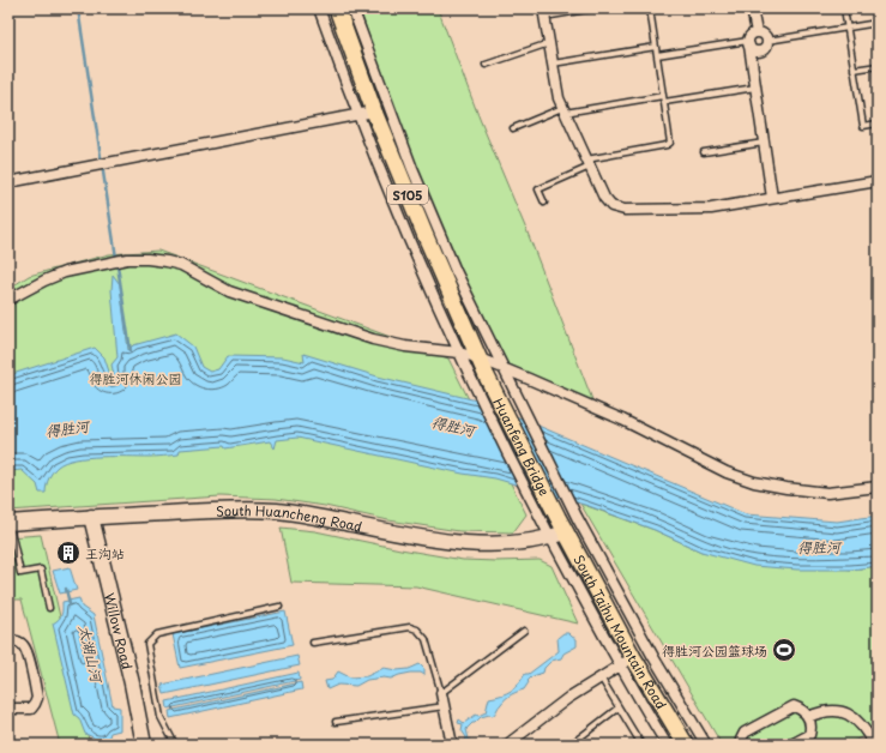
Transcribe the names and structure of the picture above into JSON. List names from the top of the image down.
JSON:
{
  "streets": {
    "main road": [
      "S105",
      "Huanfeng Bridge",
      "South Huancheng Road",
      "Willow Road",
      "South Taihu Mountain Road"
    ]
  },
  "crossings": [
    ["S105", "Huanfeng Bridge"],
    ["Huanfeng Bridge", "South Taihu Mountain Road"],
    ["South Huancheng Road", "Willow Road"],
    ["South Huancheng Road", "South Taihu Mountain Road"]
  ],
  "water": ["得胜河", "太湖山河"],
  "parks": ["得胜河休闲公园"],
  "places": {
    "building": ["王沟站"],
    "sports": ["得胜河公园篮球场"]
  }
}
